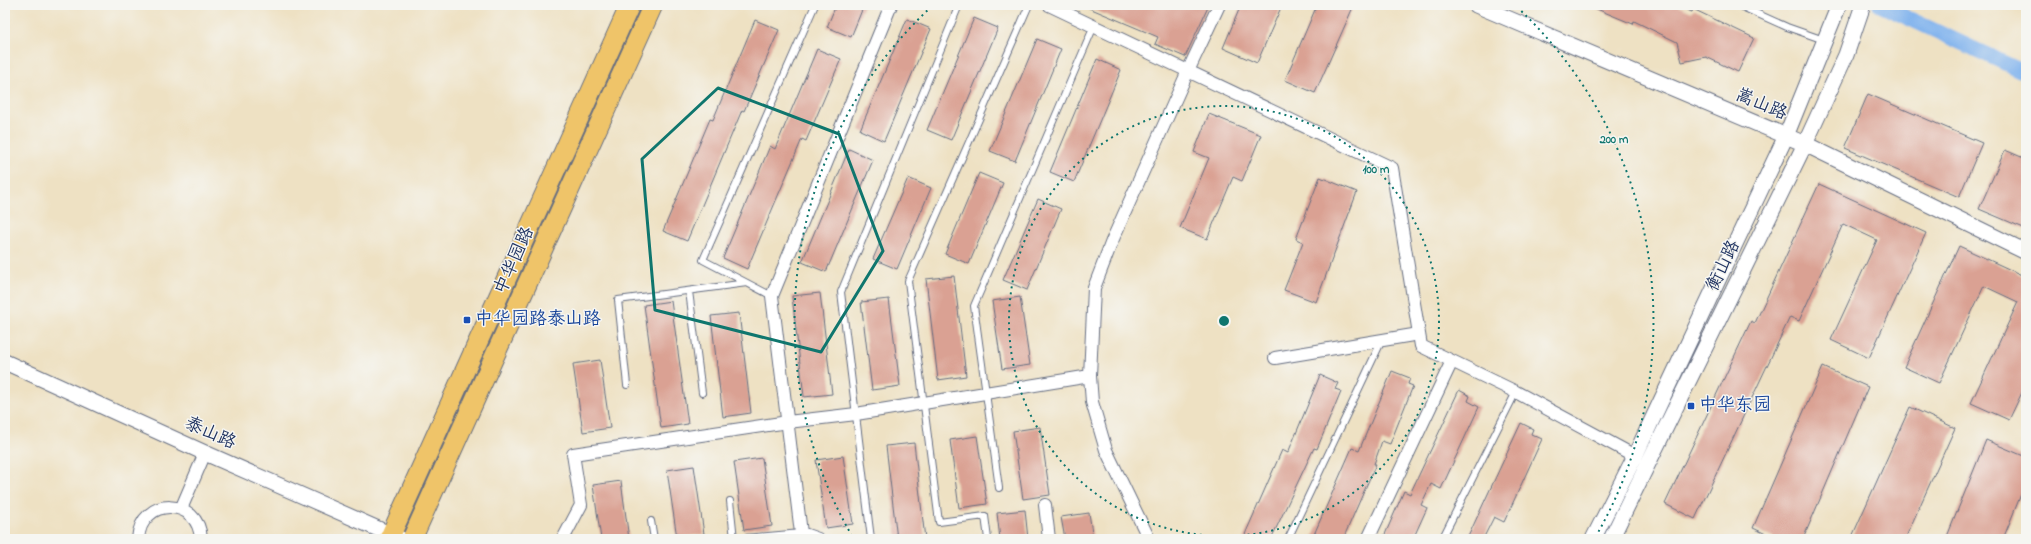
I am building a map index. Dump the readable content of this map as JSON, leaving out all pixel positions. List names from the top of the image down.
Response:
{
  "streets": {
    "main road": ["中华园路"],
    "street": ["嵩山路", "衡山路", "泰山路"]
  },
  "crossings": [
    ["嵩山路", "衡山路"],
    ["中华园路", "泰山路"]
  ],
  "places": {
    "transit": ["中华园路泰山路", "中华东园"]
  },
  "rings": ["200 m", "100 m"]
}
